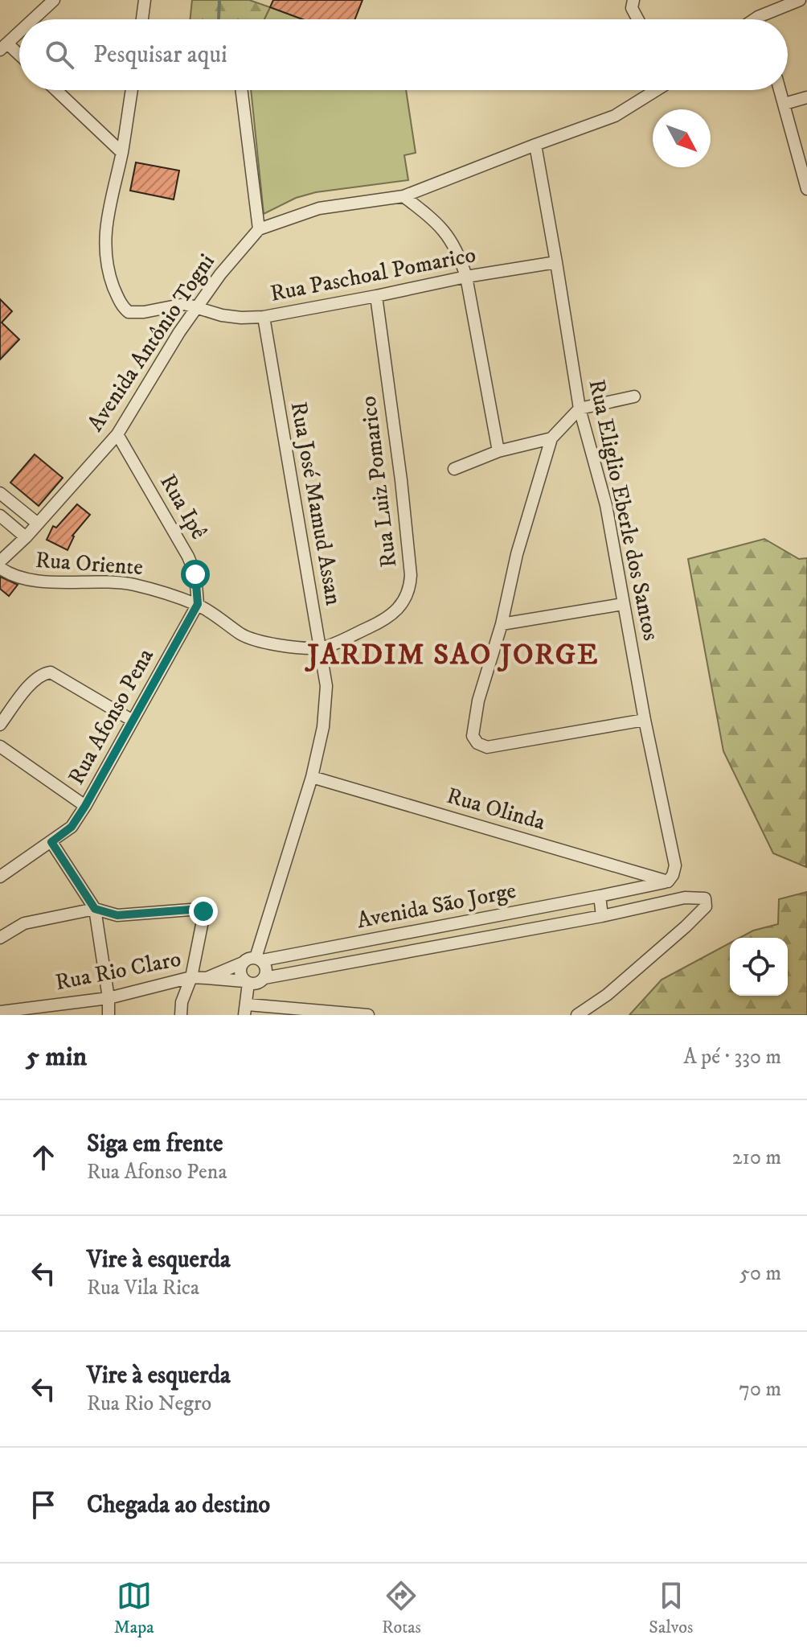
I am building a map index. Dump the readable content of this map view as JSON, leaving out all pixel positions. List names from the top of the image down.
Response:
{
  "streets": {
    "street": [
      "Rua Paschoal Pomarico",
      "Avenida Antônio Togni",
      "Rua Luiz Pomarico",
      "Rua José Mamud Assan",
      "Rua Ipê",
      "Rua Eliglio Eberle dos Santos",
      "Rua Oriente",
      "Rua Afonso Pena",
      "Rua Olinda",
      "Avenida São Jorge",
      "Rua Rio Claro"
    ]
  },
  "crossings": [
    ["Rua Paschoal Pomarico", "Avenida Antônio Togni"],
    ["Rua Paschoal Pomarico", "Rua Luiz Pomarico"],
    ["Rua Paschoal Pomarico", "Rua José Mamud Assan"],
    ["Rua Paschoal Pomarico", "Rua Eliglio Eberle dos Santos"],
    ["Avenida Antônio Togni", "Rua Ipê"],
    ["Rua Luiz Pomarico", "Rua José Mamud Assan"],
    ["Rua Luiz Pomarico", "Rua Oriente"],
    ["Rua José Mamud Assan", "Rua Oriente"],
    ["Rua José Mamud Assan", "Rua Olinda"],
    ["Rua José Mamud Assan", "Avenida São Jorge"],
    ["Rua Ipê", "Rua Oriente"],
    ["Rua Ipê", "Rua Afonso Pena"],
    ["Rua Eliglio Eberle dos Santos", "Rua Olinda"],
    ["Rua Eliglio Eberle dos Santos", "Avenida São Jorge"],
    ["Rua Oriente", "Rua Afonso Pena"],
    ["Rua Olinda", "Avenida São Jorge"],
    ["Avenida São Jorge", "Rua Rio Claro"]
  ],
  "districts": ["JARDIM SAO JORGE"],
  "north": "bottom right",
  "page": {
    "search": "Pesquisar aqui",
    "heading": ["5 min", "A pé · 330 m"],
    "list": [
      ["Siga em frente", "Rua Afonso Pena", "210 m"],
      ["Vire à esquerda", "Rua Vila Rica", "50 m"],
      ["Vire à esquerda", "Rua Rio Negro", "70 m"],
      "Chegada ao destino"
    ],
    "nav": ["Mapa", "Rotas", "Salvos"]
  }
}
